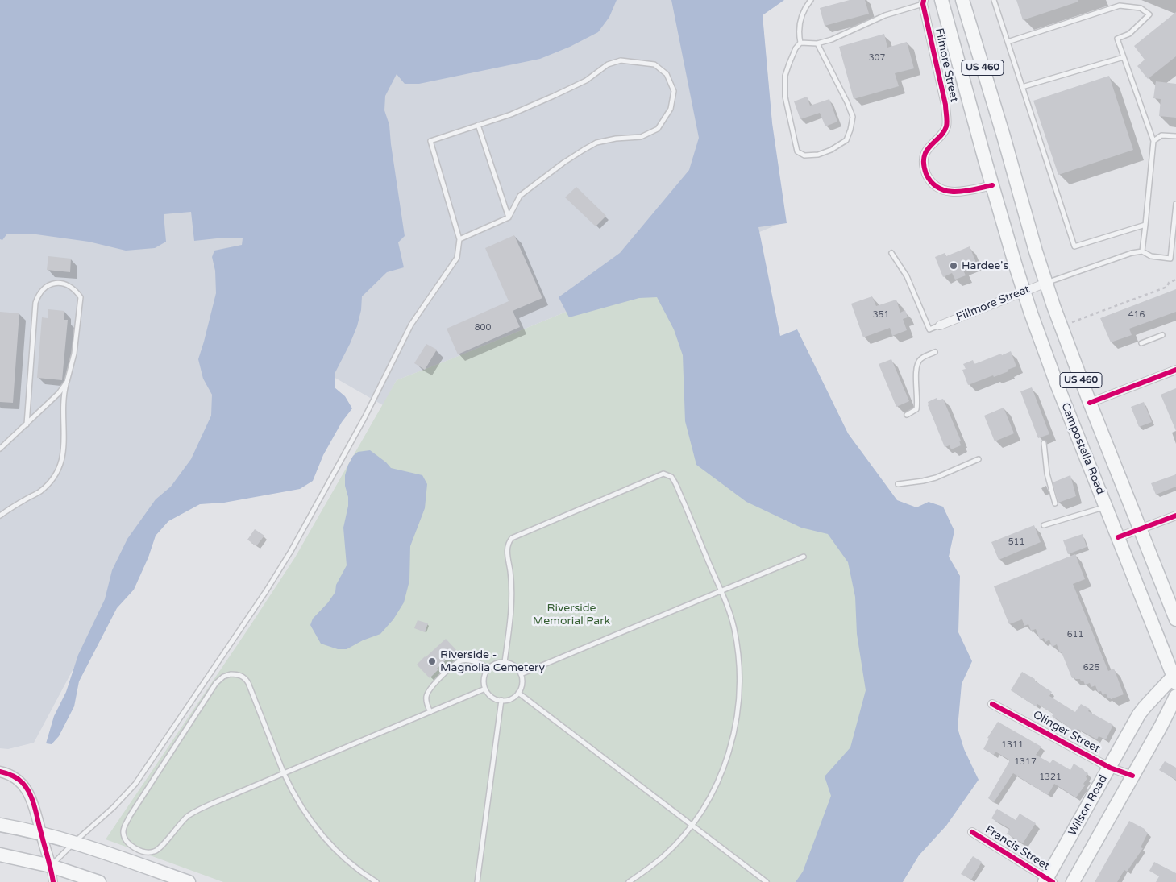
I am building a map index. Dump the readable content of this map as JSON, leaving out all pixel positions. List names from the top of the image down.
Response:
{
  "streets": {
    "main road": ["US 460", "Campostella Road", "Wilson Road"],
    "street": [
      "Filmore Street",
      "Fillmore Street",
      "Olinger Street",
      "Francis Street"
    ]
  },
  "crossings": [
    ["Filmore Street", "Campostella Road"],
    ["US 460", "Fillmore Street"],
    ["Fillmore Street", "Campostella Road"],
    ["Campostella Road", "Wilson Road"],
    ["Olinger Street", "Wilson Road"],
    ["Wilson Road", "Francis Street"]
  ],
  "parks": ["Riverside Memorial Park"],
  "places": ["Hardee's", "Riverside - Magnolia Cemetery"],
  "house_numbers": [
    "307",
    "351",
    "416",
    "800",
    "511",
    "611",
    "625",
    "1311",
    "1317",
    "1321"
  ]
}
